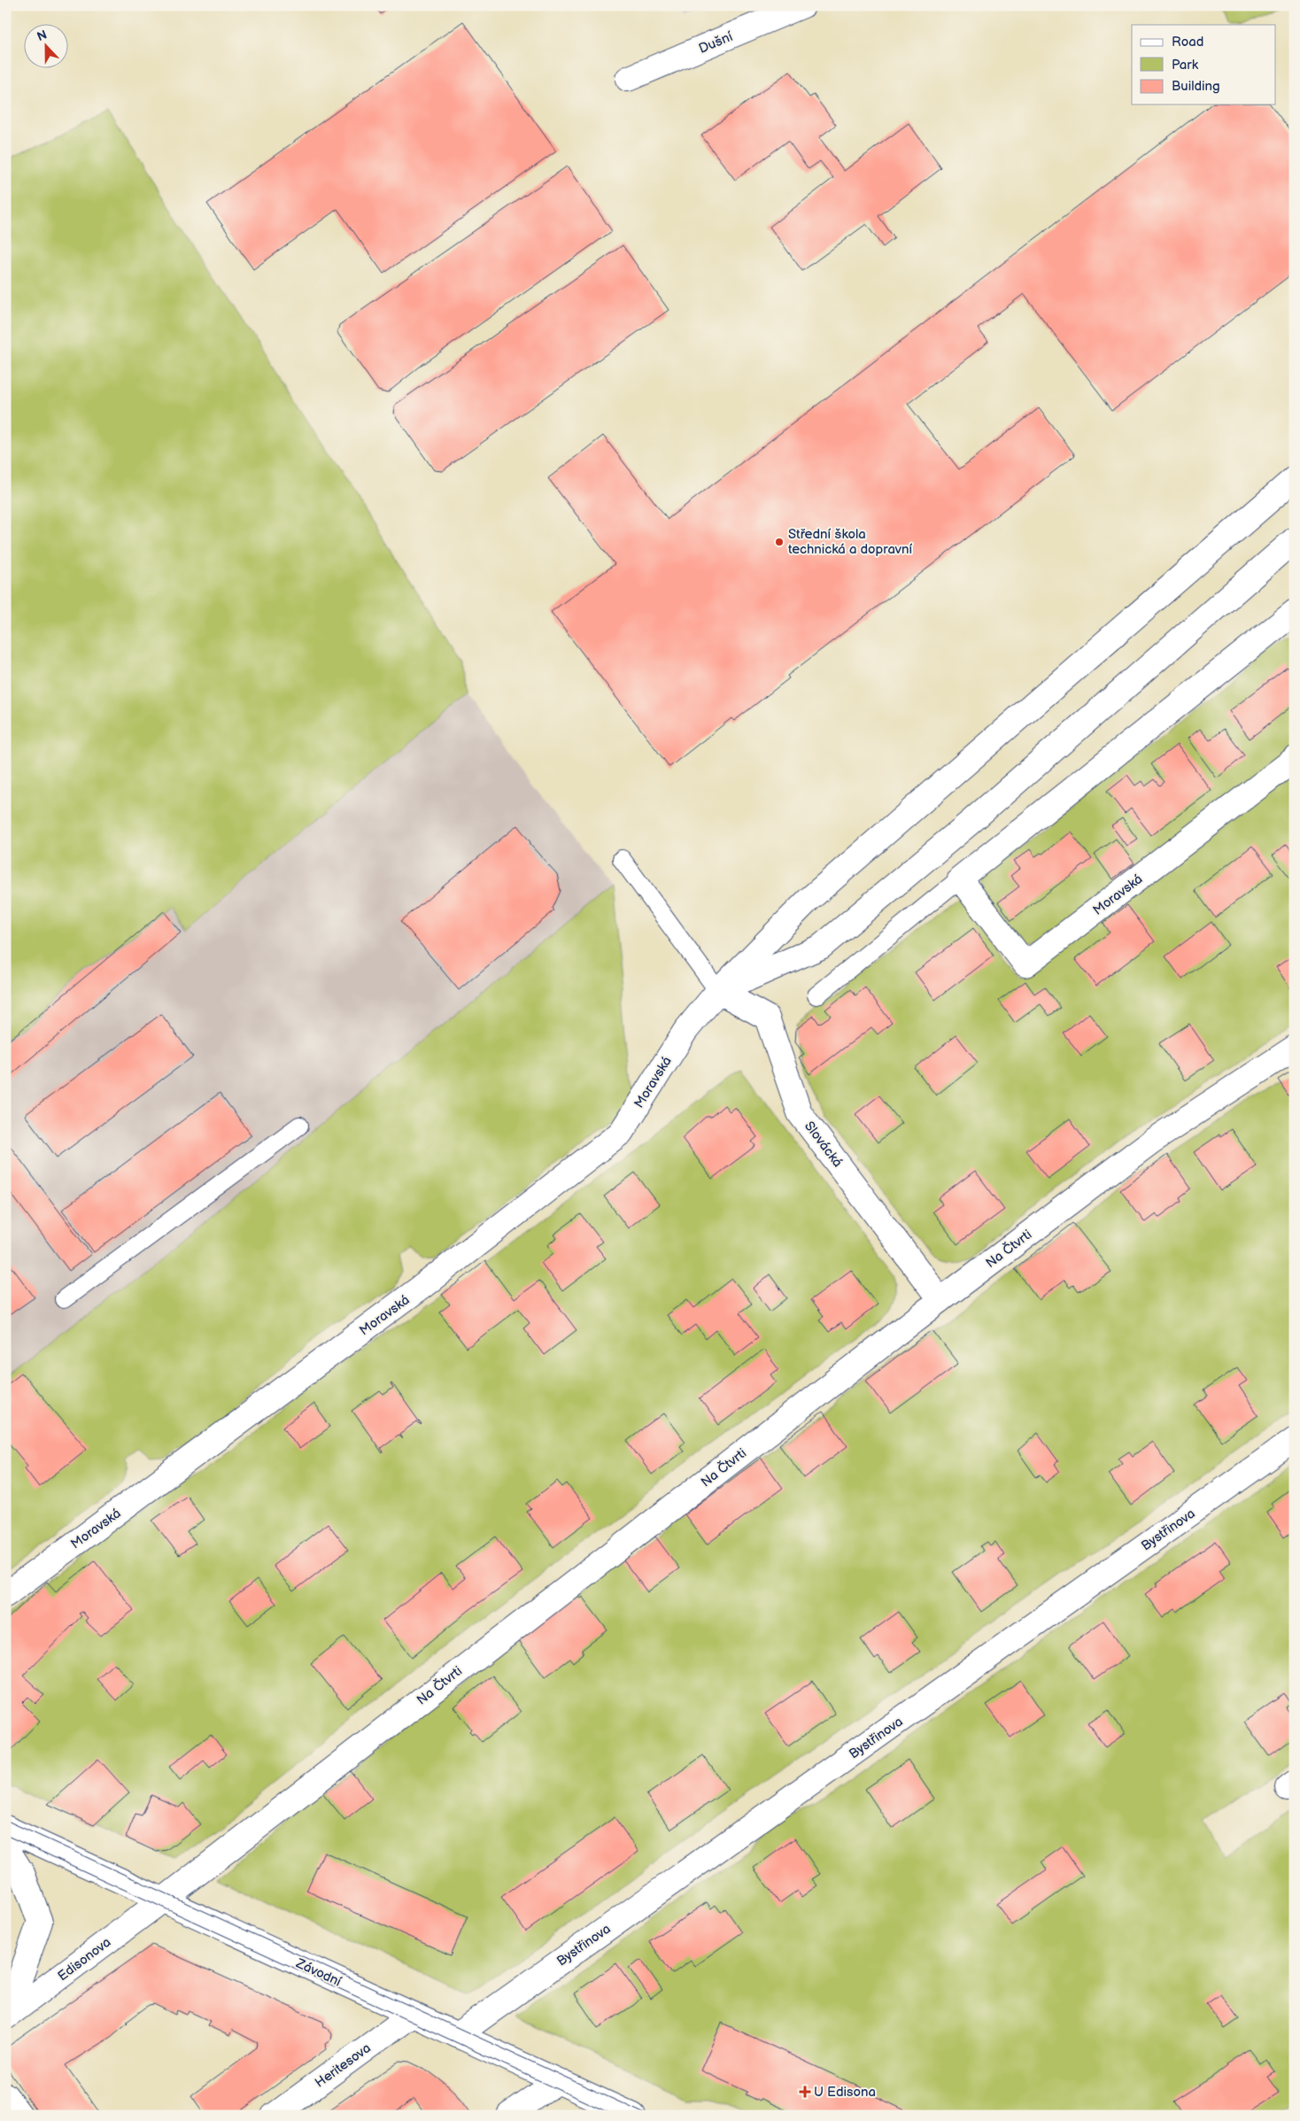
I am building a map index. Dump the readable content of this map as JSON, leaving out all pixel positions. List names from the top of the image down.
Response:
{
  "streets": {
    "street": [
      "Dušní",
      "Moravská",
      "Slovácká",
      "Na Čtvrti",
      "Bystřinova",
      "Edisonova",
      "Závodní",
      "Heritesova"
    ]
  },
  "crossings": [
    ["Moravská", "Slovácká"],
    ["Slovácká", "Na Čtvrti"],
    ["Na Čtvrti", "Edisonova"],
    ["Na Čtvrti", "Závodní"],
    ["Bystřinova", "Závodní"],
    ["Edisonova", "Závodní"],
    ["Závodní", "Heritesova"]
  ],
  "places": {
    "other": ["Střední škola technická a dopravní"],
    "health": ["U Edisona"]
  },
  "legend": ["Road", "Park", "Building"],
  "north": "top"
}
